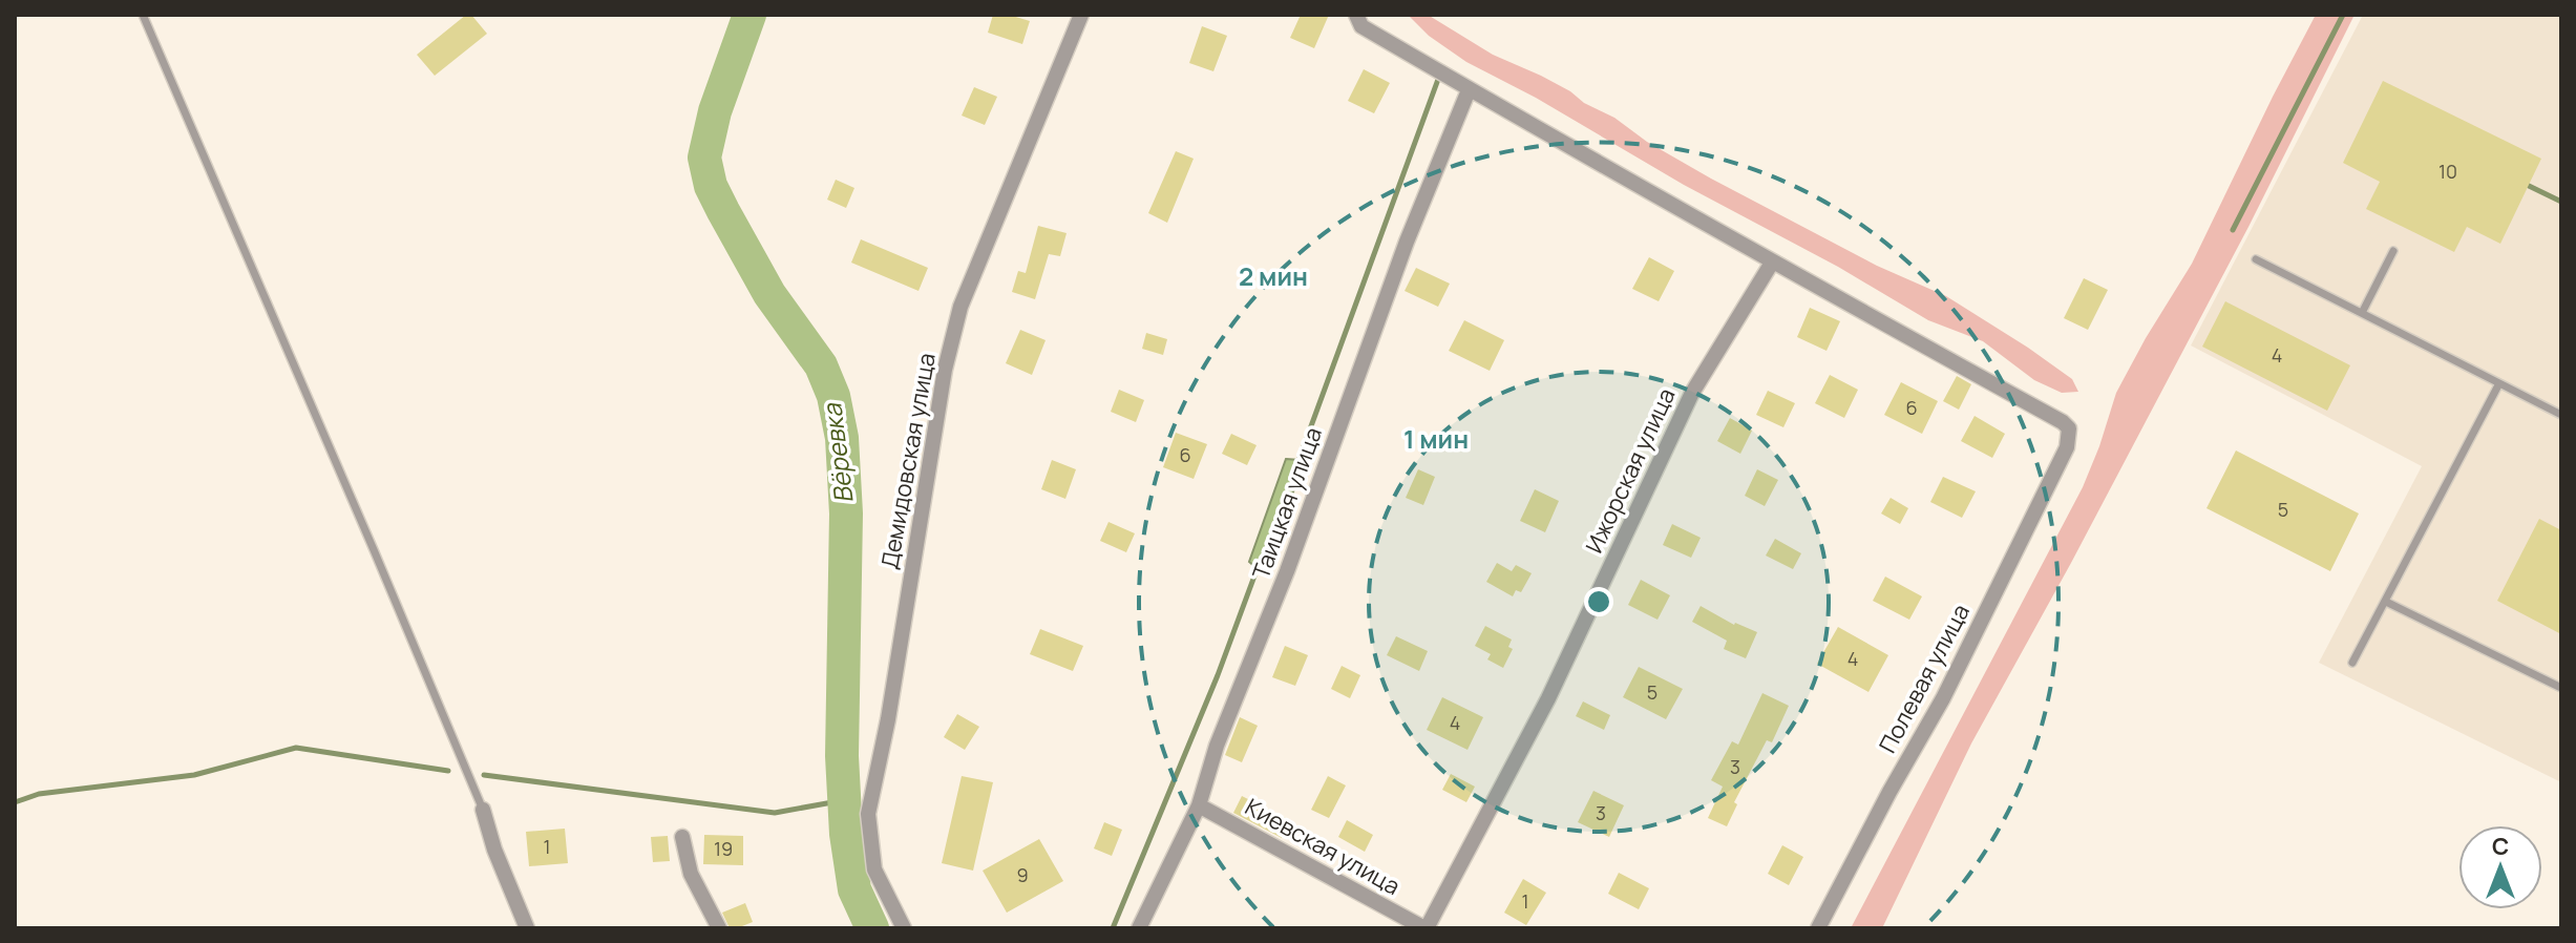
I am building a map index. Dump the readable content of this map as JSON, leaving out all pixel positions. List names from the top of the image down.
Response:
{
  "streets": {
    "street": [
      "Демидовская улица",
      "Ижорская улица",
      "Таицкая улица",
      "Полевая улица",
      "Киевская улица"
    ]
  },
  "crossings": [
    ["Ижорская улица", "Полевая улица"],
    ["Ижорская улица", "Киевская улица"],
    ["Таицкая улица", "Киевская улица"]
  ],
  "water": ["Вёревка"],
  "house_numbers": [
    "10",
    "4",
    "6",
    "6",
    "5",
    "4",
    "5",
    "4",
    "3",
    "3",
    "1",
    "19",
    "9",
    "1"
  ],
  "north": "top",
  "rings": ["2 мин", "1 мин"]
}
